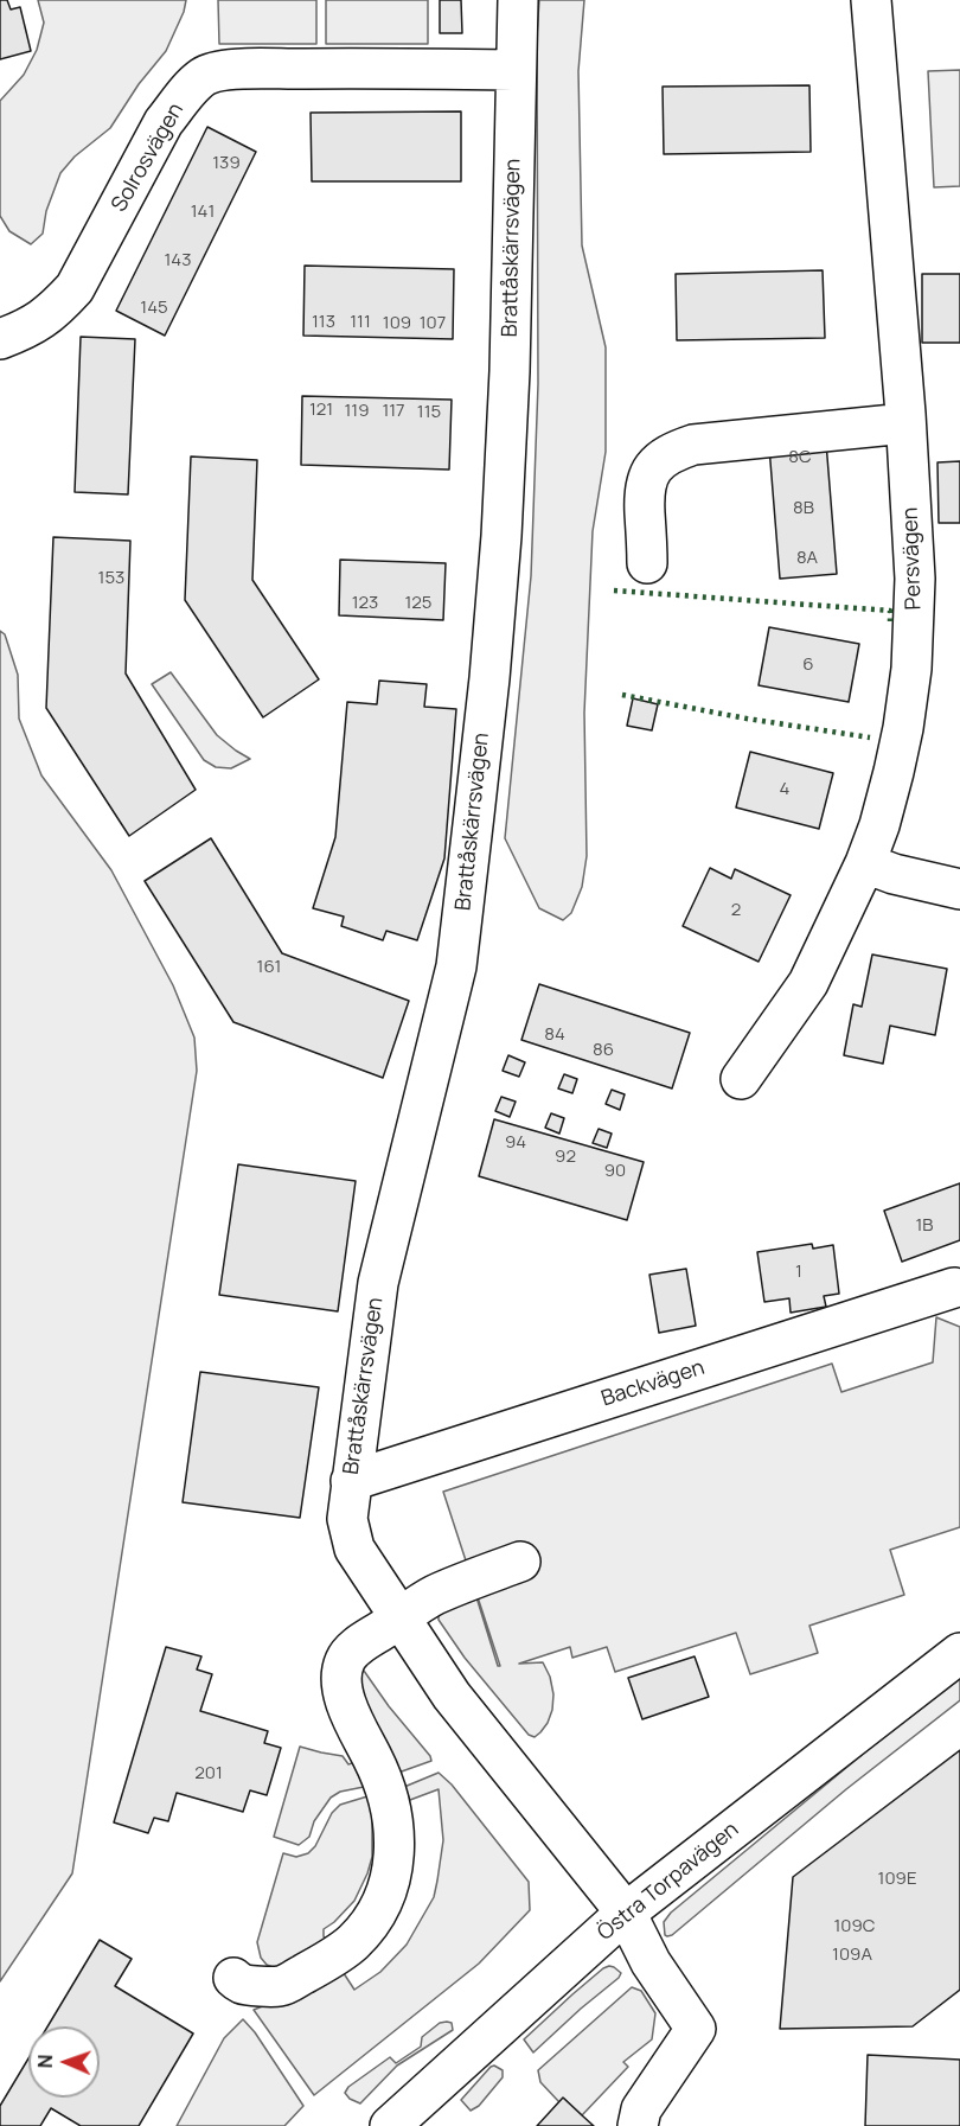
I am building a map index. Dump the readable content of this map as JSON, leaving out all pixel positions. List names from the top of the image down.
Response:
{
  "streets": {
    "street": [
      "Solrosvägen",
      "Brattåskärrsvägen",
      "Persvägen",
      "Backvägen",
      "Östra Torpavägen"
    ]
  },
  "crossings": [
    ["Solrosvägen", "Brattåskärrsvägen"],
    ["Brattåskärrsvägen", "Backvägen"],
    ["Brattåskärrsvägen", "Östra Torpavägen"]
  ],
  "house_numbers": [
    "139",
    "141",
    "143",
    "145",
    "113",
    "111",
    "109",
    "107",
    "121",
    "119",
    "117",
    "115",
    "8C",
    "8B",
    "8A",
    "153",
    "123",
    "125",
    "6",
    "4",
    "2",
    "161",
    "84",
    "86",
    "94",
    "92",
    "90",
    "1B",
    "1",
    "201",
    "109E",
    "109C",
    "109A"
  ],
  "north": "left"
}
